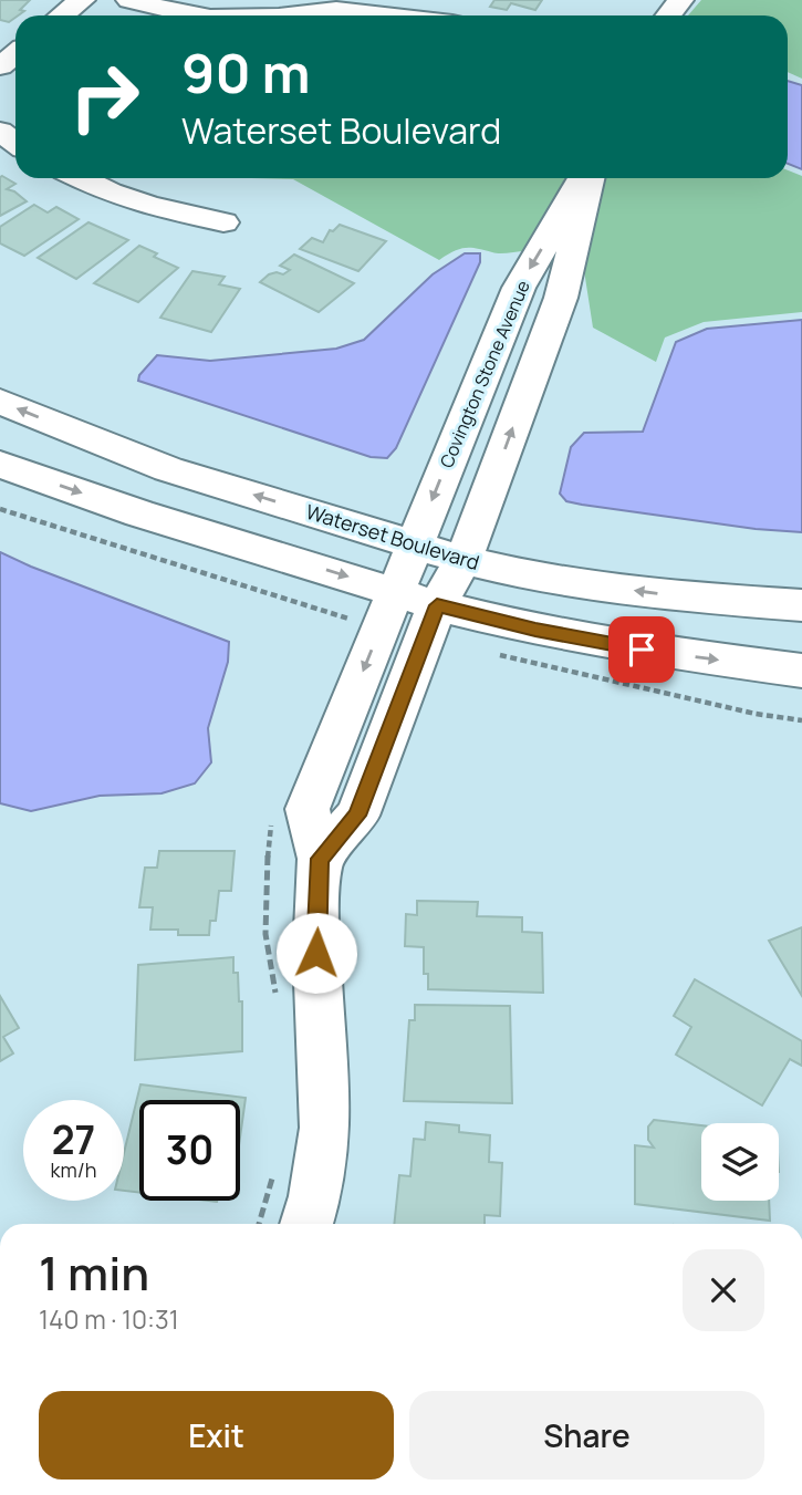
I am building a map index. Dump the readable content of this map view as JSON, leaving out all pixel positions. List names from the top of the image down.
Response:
{
  "streets": {
    "street": ["Covington Stone Avenue", "Waterset Boulevard"]
  },
  "crossings": [
    ["Covington Stone Avenue", "Waterset Boulevard"]
  ],
  "page": {
    "turn": ["90 m", "Waterset Boulevard"],
    "speed": "27 km/h",
    "limit": "30",
    "heading": ["1 min", "140 m · 10:31"],
    "buttons": ["Exit", "Share"]
  }
}
